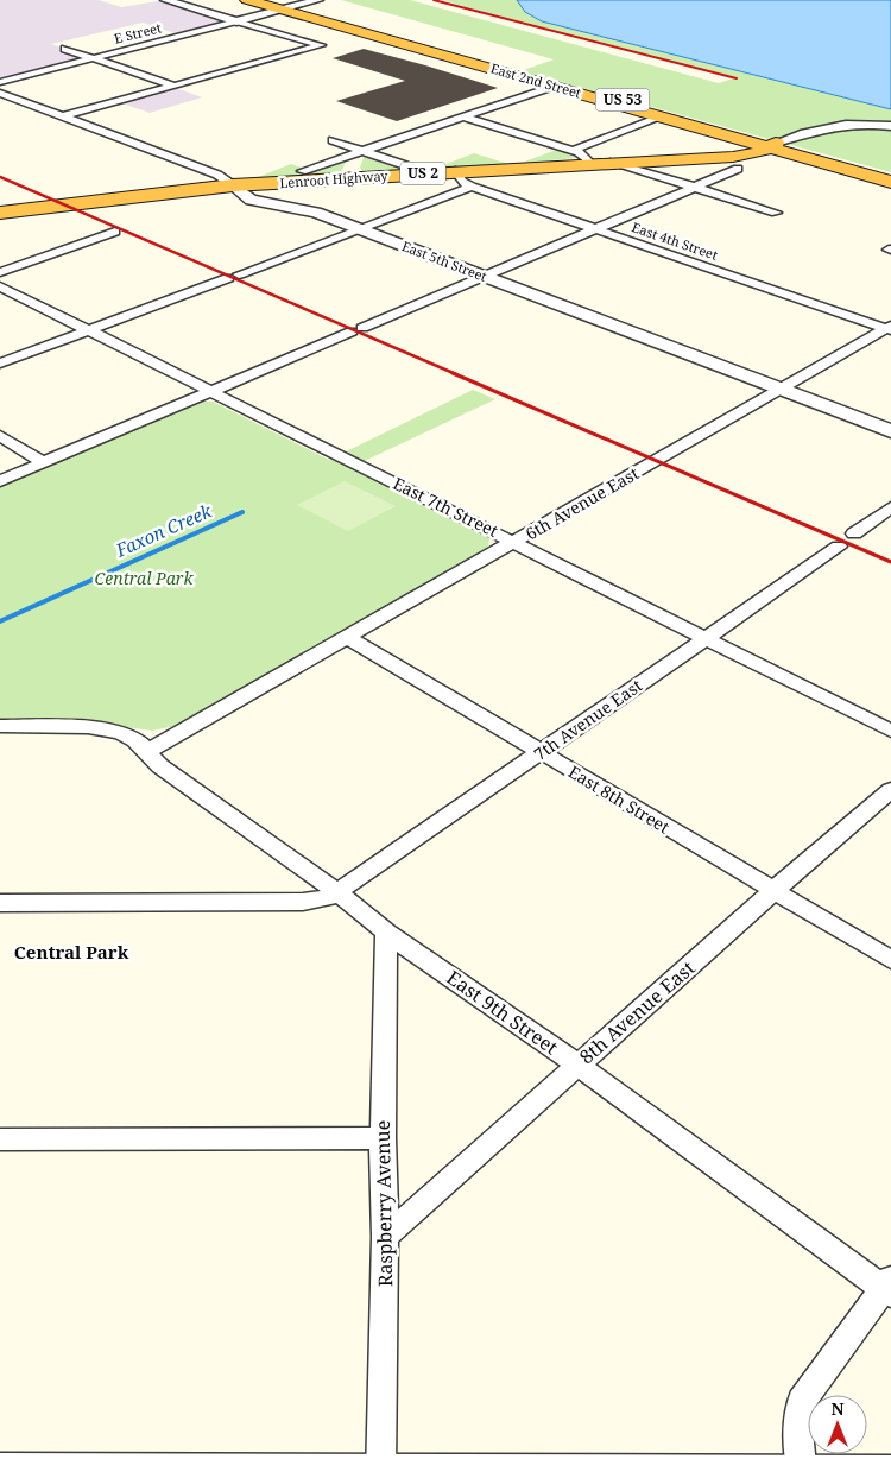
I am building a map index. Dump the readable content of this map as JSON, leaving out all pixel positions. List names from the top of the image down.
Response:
{
  "streets": {
    "highway": [
      "East 2nd Street",
      "US 53",
      "US 2",
      "Lenroot Highway"
    ],
    "street": [
      "E Street",
      "East 4th Street",
      "East 5th Street",
      "6th Avenue East",
      "East 7th Street",
      "7th Avenue East",
      "East 8th Street",
      "East 9th Street",
      "8th Avenue East",
      "Raspberry Avenue"
    ]
  },
  "crossings": [
    ["E Street", "East 2nd Street"],
    ["East 2nd Street", "Lenroot Highway"],
    ["Lenroot Highway", "East 4th Street"],
    ["Lenroot Highway", "East 5th Street"],
    ["East 4th Street", "6th Avenue East"],
    ["East 5th Street", "6th Avenue East"],
    ["6th Avenue East", "East 7th Street"],
    ["6th Avenue East", "East 8th Street"],
    ["6th Avenue East", "East 9th Street"],
    ["East 7th Street", "7th Avenue East"],
    ["7th Avenue East", "East 8th Street"],
    ["7th Avenue East", "East 9th Street"],
    ["East 8th Street", "8th Avenue East"],
    ["East 9th Street", "8th Avenue East"],
    ["East 9th Street", "Raspberry Avenue"],
    ["8th Avenue East", "Raspberry Avenue"]
  ],
  "districts": ["Central Park"],
  "water": ["Faxon Creek"],
  "parks": ["Central Park"],
  "north": "top"
}
